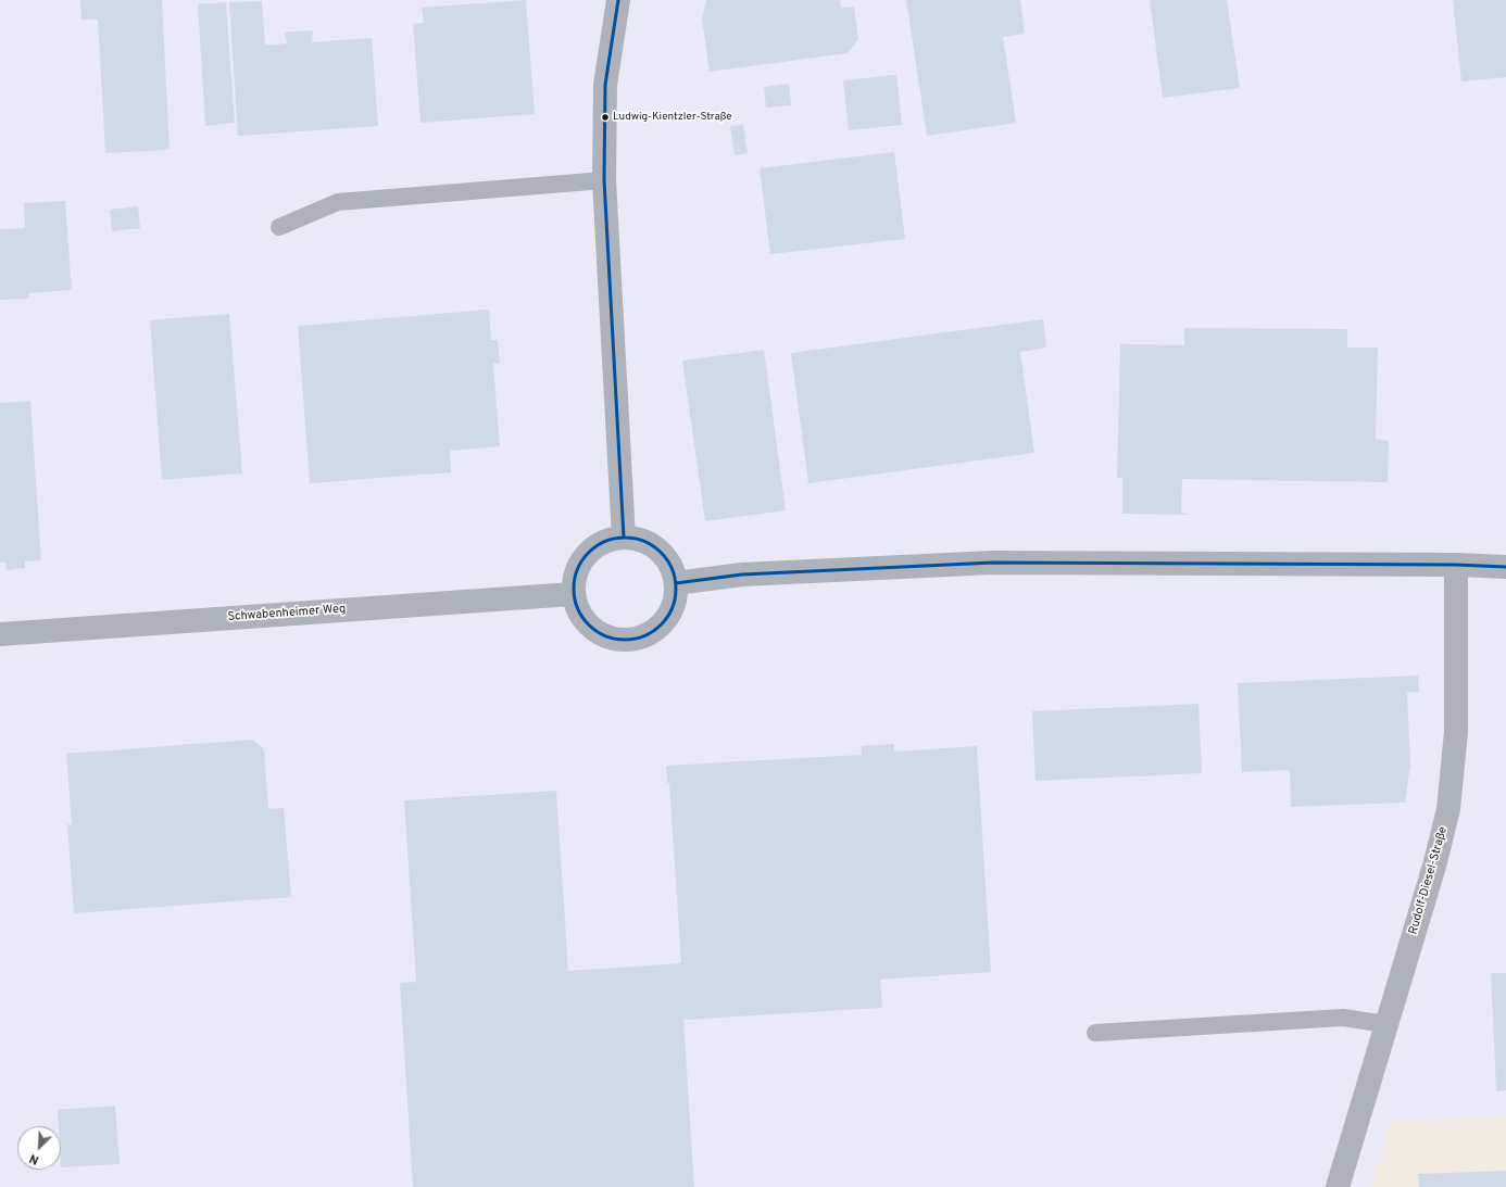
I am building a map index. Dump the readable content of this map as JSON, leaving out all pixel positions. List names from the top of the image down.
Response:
{
  "streets": {
    "street": ["Schwabenheimer Weg", "Rudolf-Diesel-Straße"]
  },
  "places": ["Ludwig-Kientzler-Straße"],
  "north": "bottom left"
}
